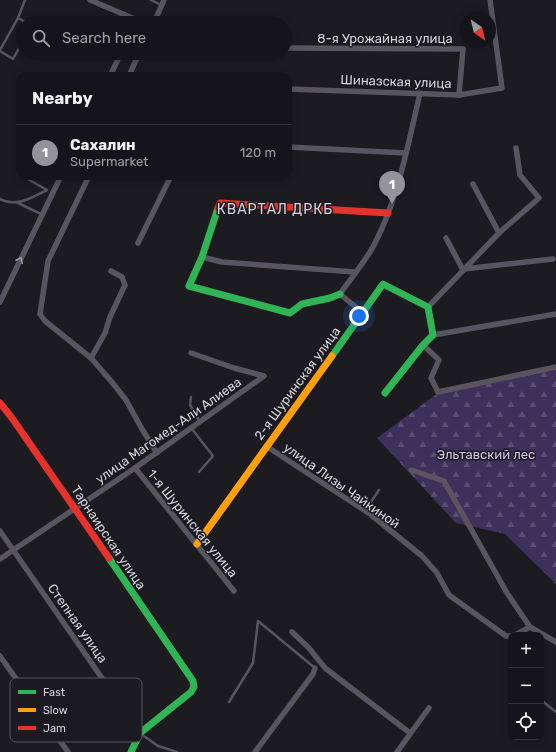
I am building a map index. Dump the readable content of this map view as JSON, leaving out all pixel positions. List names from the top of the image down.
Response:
{
  "streets": {
    "street": [
      "8-я Урожайная улица",
      "Шиназская улица",
      "2-я Шуринская улица",
      "улица Магомед-Али Алиева",
      "улица Лизы Чайкиной",
      "1-я Шуринская улица",
      "Тарнаирская улица",
      "Степная улица"
    ]
  },
  "crossings": [
    ["8-я Урожайная улица", "Шиназская улица"],
    ["2-я Шуринская улица", "улица Лизы Чайкиной"],
    ["2-я Шуринская улица", "1-я Шуринская улица"],
    ["улица Магомед-Али Алиева", "1-я Шуринская улица"],
    ["улица Магомед-Али Алиева", "Тарнаирская улица"],
    ["улица Магомед-Али Алиева", "Степная улица"]
  ],
  "districts": ["КВАРТАЛ ДРКБ"],
  "parks": ["Эльтавский лес"],
  "legend": ["Fast", "Slow", "Jam"],
  "north": "bottom right",
  "page": {
    "search": "Search here",
    "heading": "Nearby",
    "list": [
      {
        "mark": "1",
        "name": "Сахалин",
        "note": "Supermarket",
        "value": "120 m"
      }
    ],
    "pins": "1",
    "map_buttons": ["+", "−"]
  }
}
